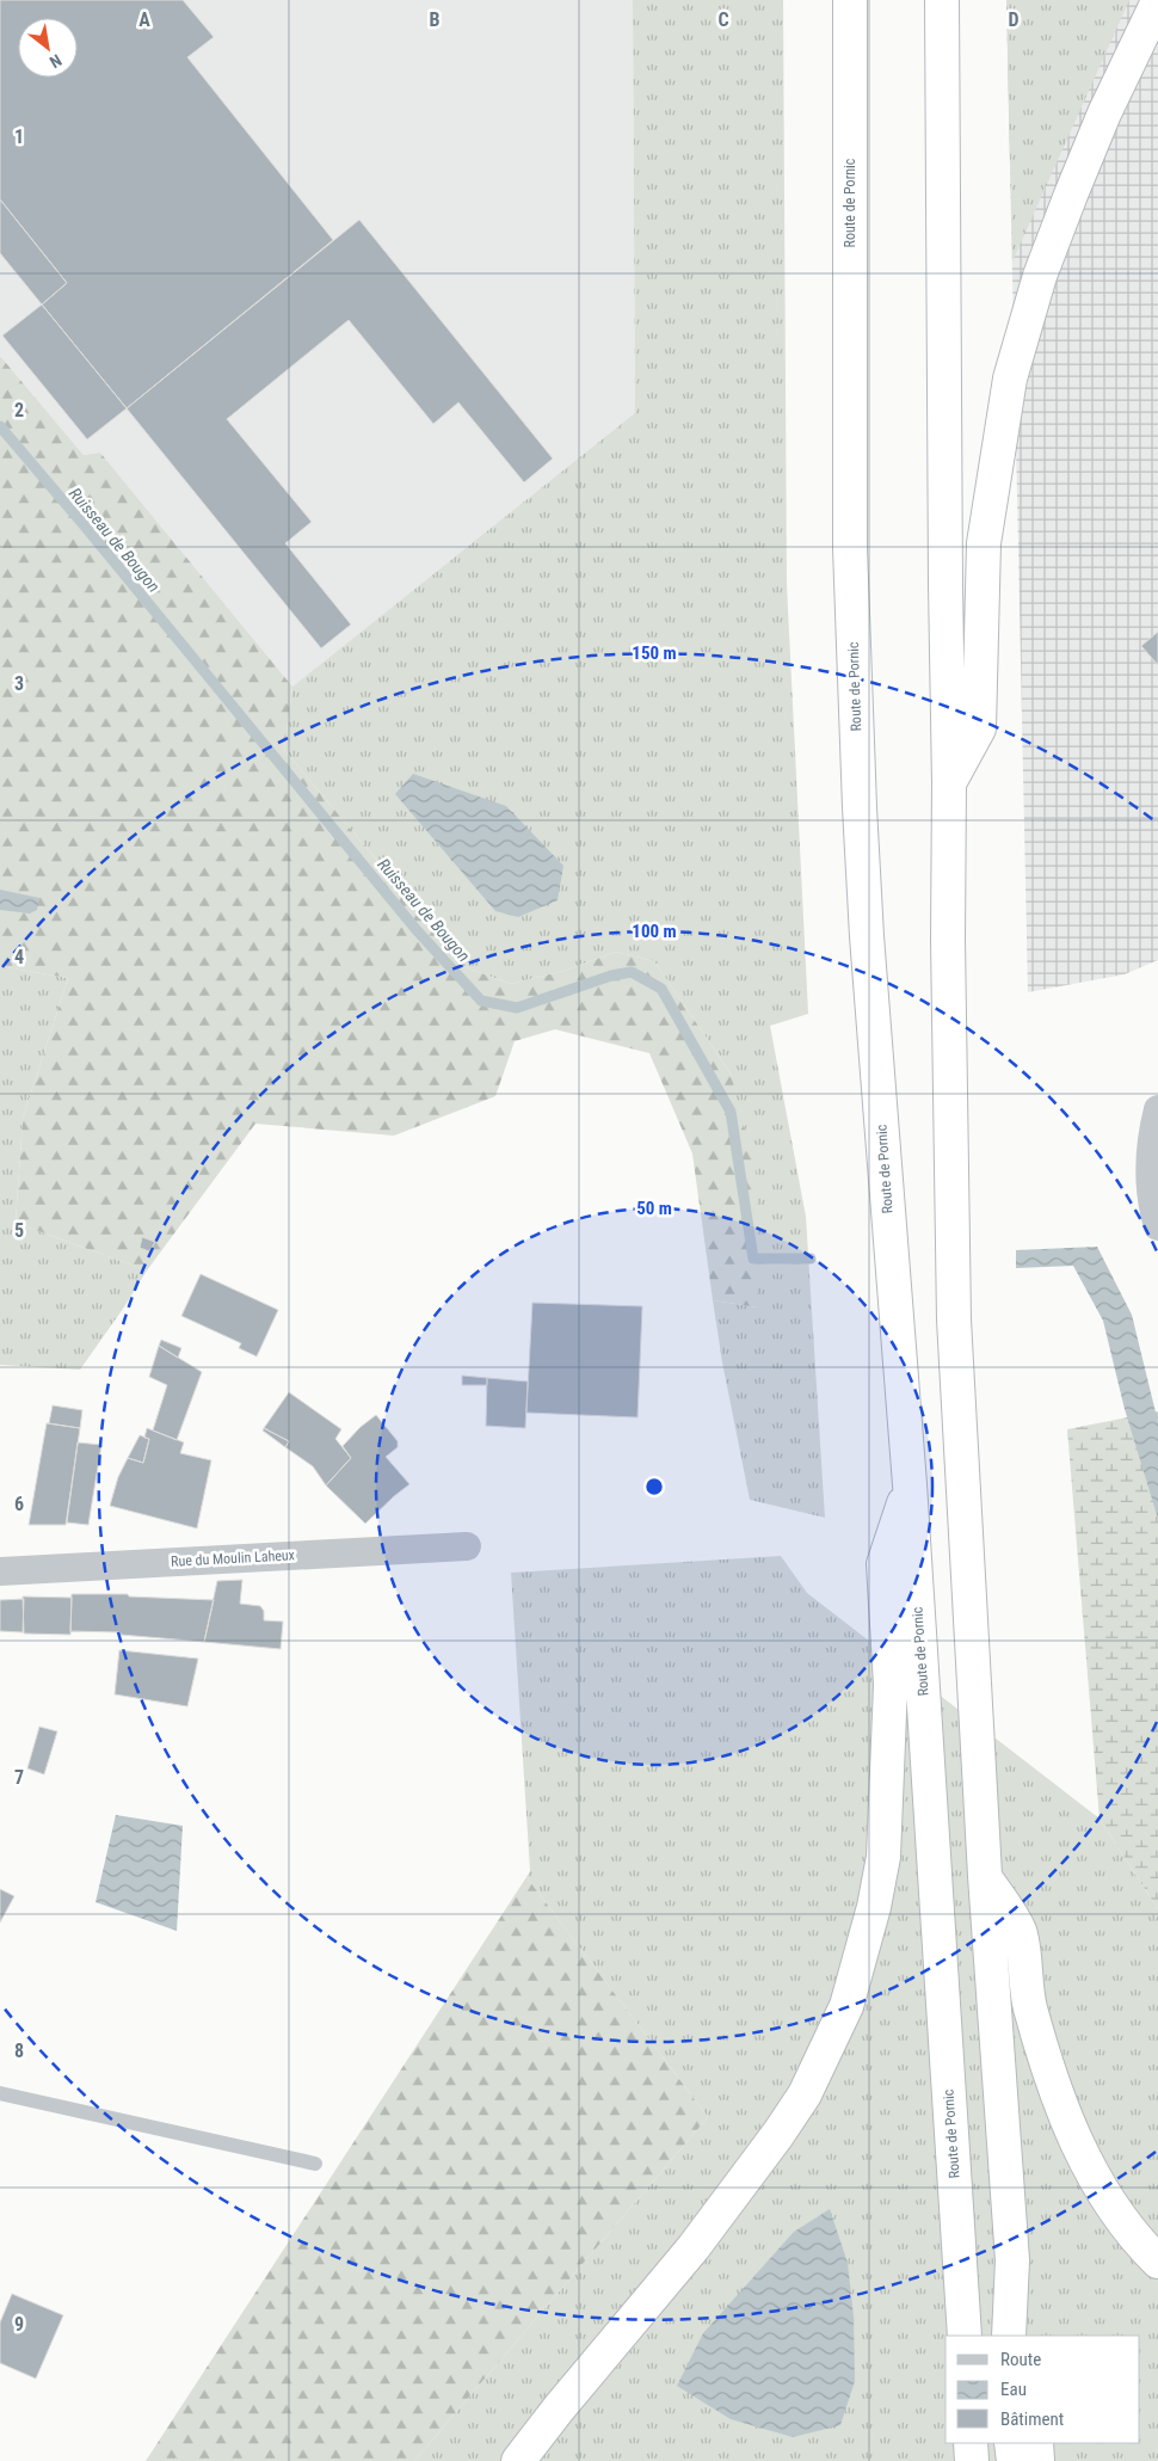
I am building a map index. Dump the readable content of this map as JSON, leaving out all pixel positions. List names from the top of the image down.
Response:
{
  "streets": {
    "highway": ["Route de Pornic"],
    "street": ["Rue du Moulin Laheux"]
  },
  "water": ["Ruisseau de Bougon"],
  "legend": ["Route", "Eau", "Bâtiment"],
  "north": "bottom right",
  "grid": {
    "columns": [
      "A",
      "B",
      "C",
      "D"
    ],
    "rows": [
      "1",
      "2",
      "3",
      "4",
      "5",
      "6",
      "7",
      "8",
      "9"
    ]
  },
  "rings": ["150 m", "100 m", "50 m"]
}
